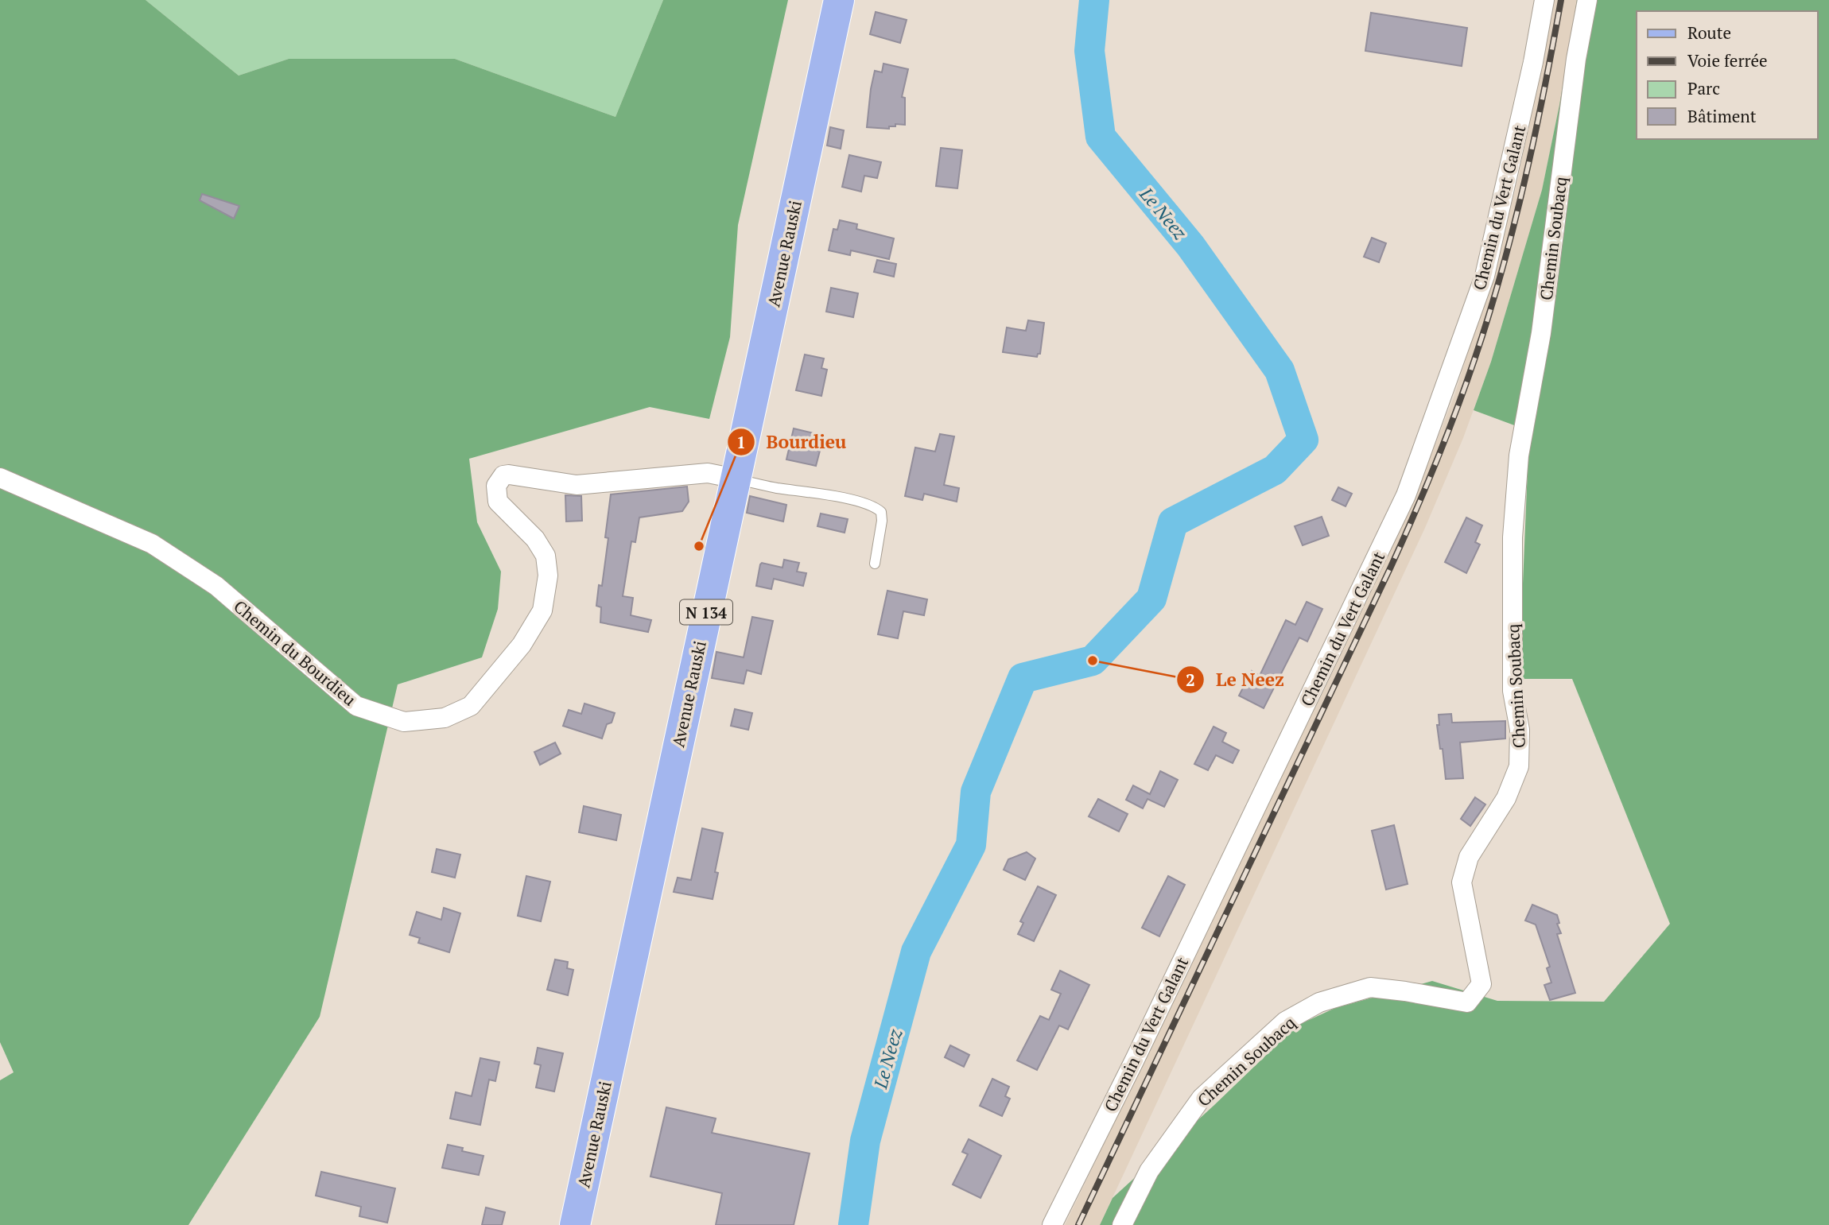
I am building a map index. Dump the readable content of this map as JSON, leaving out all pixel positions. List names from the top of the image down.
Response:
{
  "streets": {
    "main road": ["Avenue Rauski", "N 134"],
    "street": ["Chemin du Vert Galant", "Chemin Soubacq", "Chemin du Bourdieu"]
  },
  "crossings": [
    ["Avenue Rauski", "Chemin du Bourdieu"]
  ],
  "water": ["Le Neez"],
  "places": ["Bourdieu", "Le Neez"],
  "legend": [
    "Route",
    "Voie ferrée",
    "Parc",
    "Bâtiment"
  ]
}
